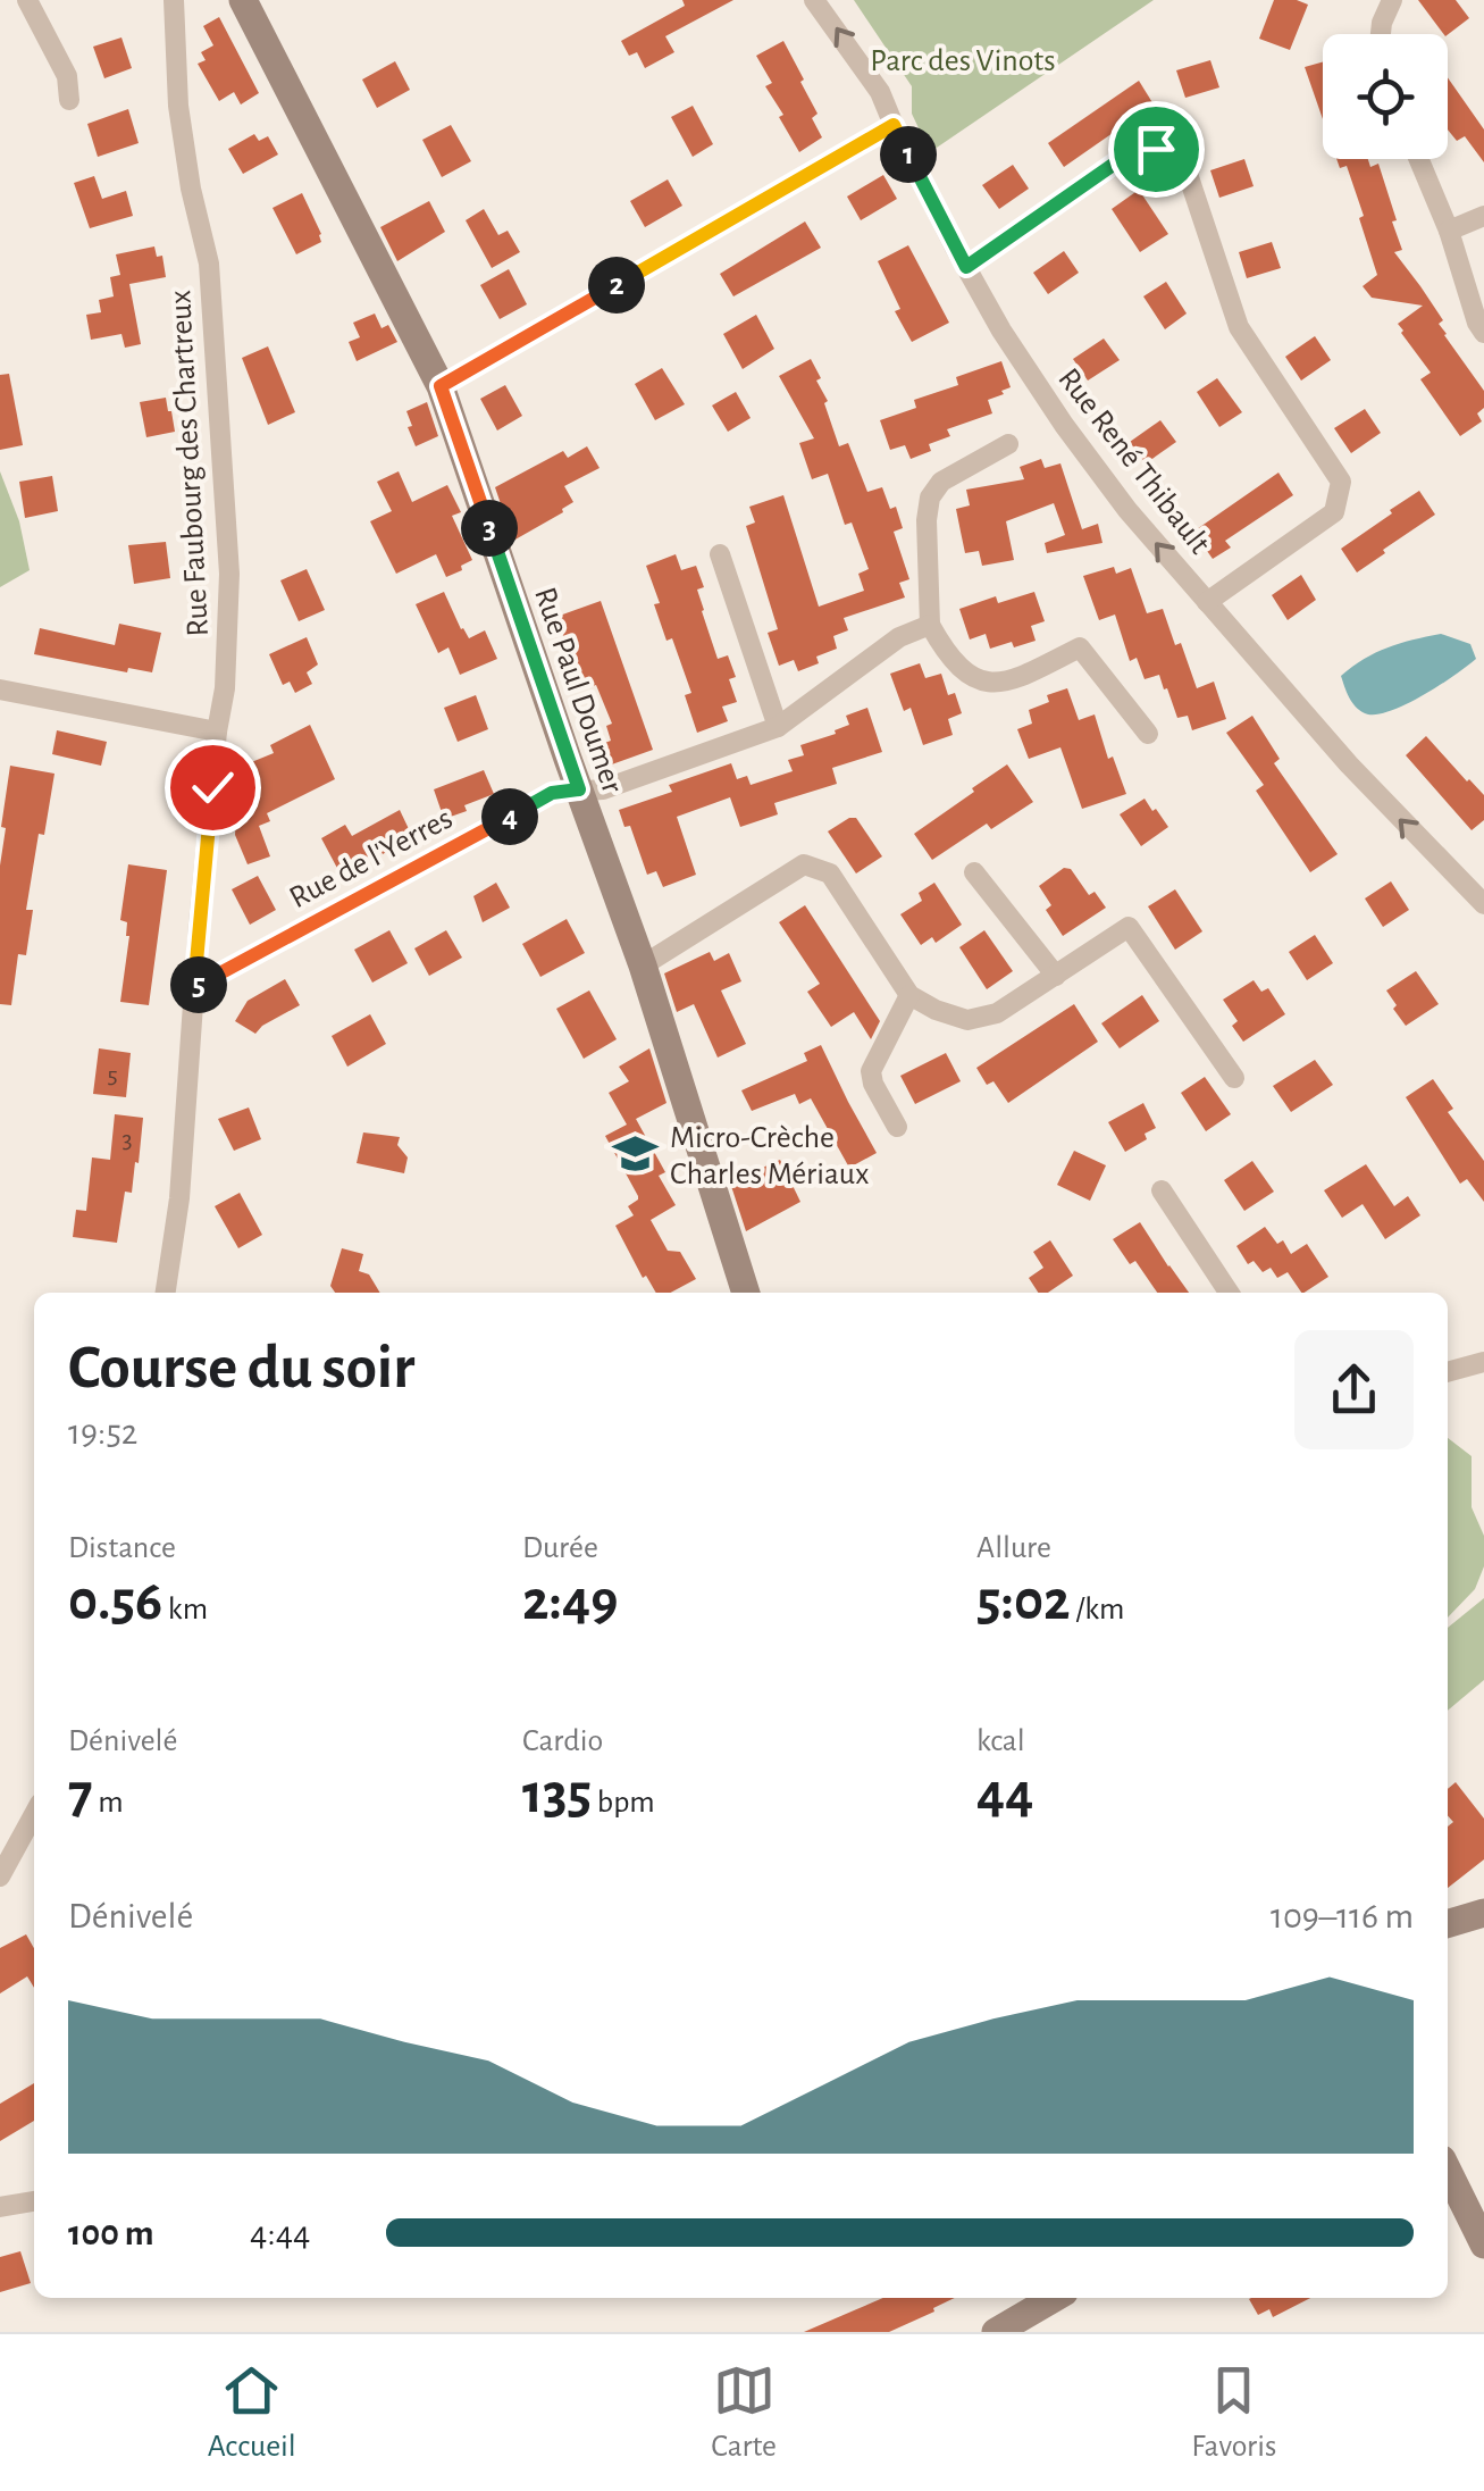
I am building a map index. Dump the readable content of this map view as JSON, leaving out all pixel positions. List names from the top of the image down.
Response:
{
  "streets": {
    "street": [
      "Rue René Thibault",
      "Rue Faubourg des Chartreux",
      "Rue Paul Doumer",
      "Rue de l'Yerres"
    ]
  },
  "crossings": [
    ["Rue Faubourg des Chartreux", "Rue de l'Yerres"],
    ["Rue Paul Doumer", "Rue de l'Yerres"]
  ],
  "one_way": ["Rue René Thibault"],
  "parks": ["Parc des Vinots"],
  "places": {
    "school or university": ["Micro-Crèche Charles Mériaux"]
  },
  "house_numbers": ["5", "3"],
  "page": {
    "pins": [
      "1",
      "2",
      "3",
      "4",
      "5"
    ],
    "heading": ["Course du soir", "19:52"],
    "stats": [
      ["Distance", "0.56 km"],
      ["Durée", "2:49"],
      ["Allure", "5:02 /km"],
      ["Dénivelé", "7 m"],
      ["Cardio", "135 bpm"],
      ["kcal", "44"]
    ],
    "chart": ["Dénivelé", "109–116 m"],
    "list": [
      {
        "name": "100 m",
        "note": "4:44"
      }
    ],
    "tabs": ["Accueil", "Carte", "Favoris"]
  }
}
